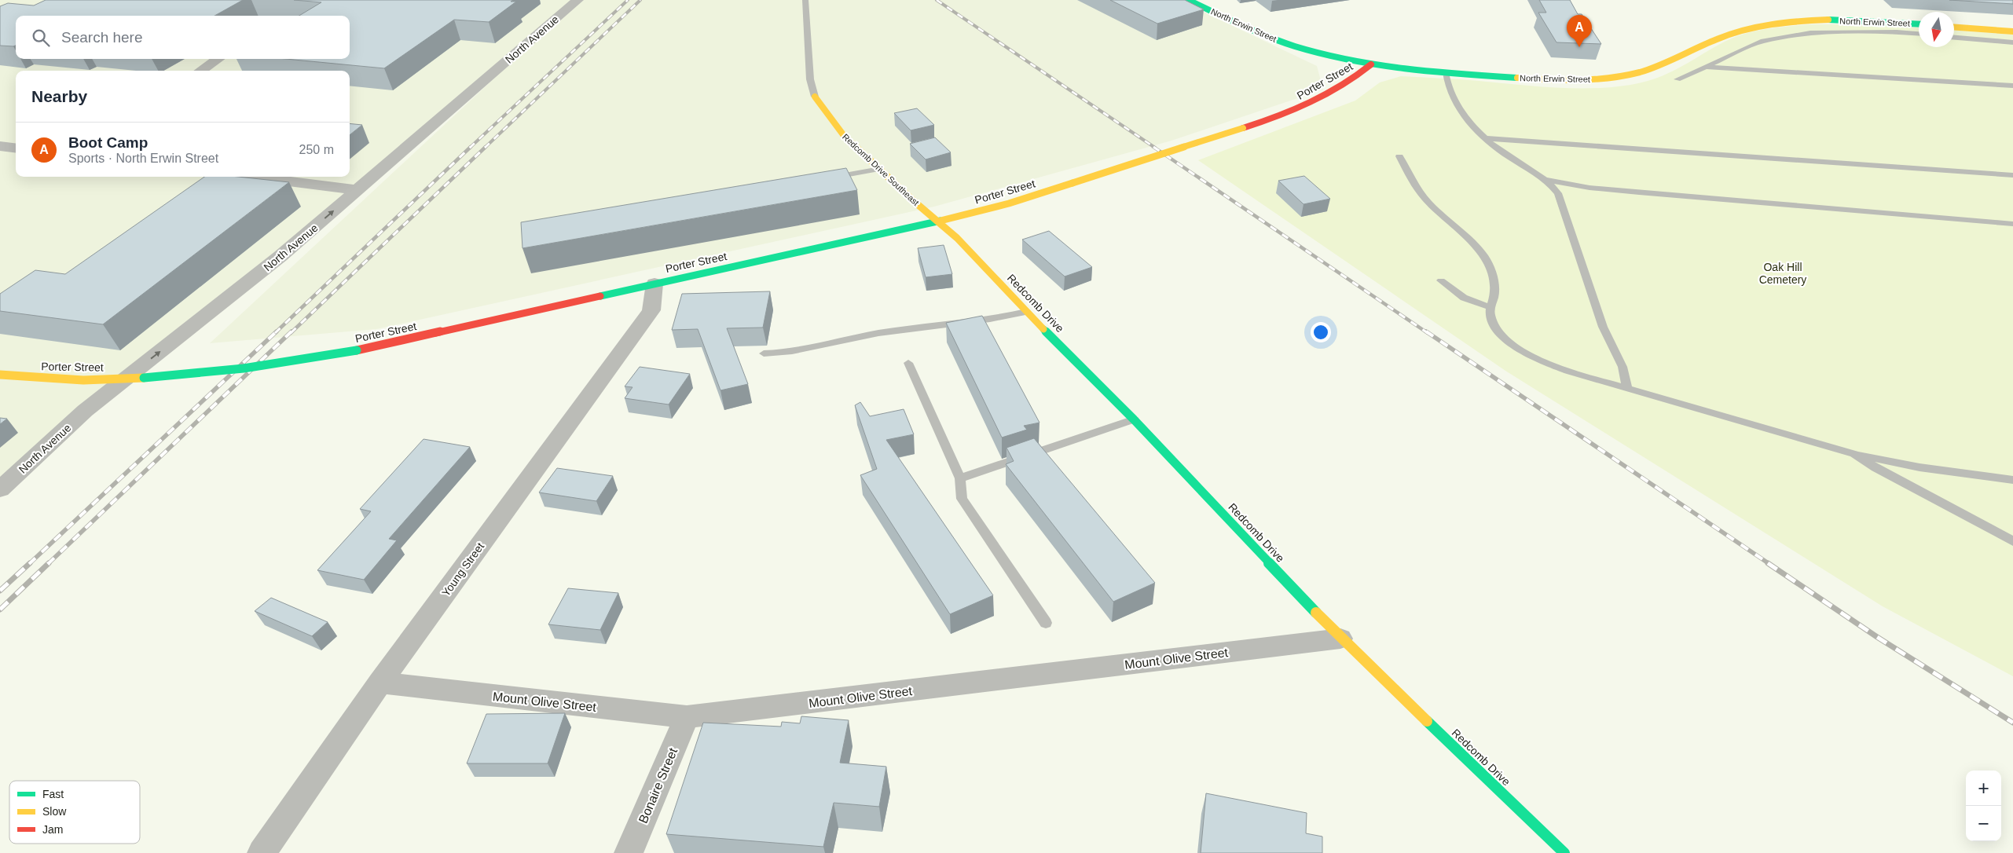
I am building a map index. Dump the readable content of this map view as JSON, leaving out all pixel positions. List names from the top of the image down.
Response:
{
  "streets": {
    "street": [
      "North Erwin Street",
      "North Avenue",
      "Porter Street",
      "Redcomb Drive Southeast",
      "Redcomb Drive",
      "Young Street",
      "Mount Olive Street",
      "Bonaire Street"
    ]
  },
  "crossings": [
    ["North Erwin Street", "Porter Street"],
    ["North Avenue", "Porter Street"],
    ["Porter Street", "Redcomb Drive Southeast"],
    ["Porter Street", "Redcomb Drive"],
    ["Porter Street", "Young Street"],
    ["Redcomb Drive Southeast", "Redcomb Drive"],
    ["Redcomb Drive", "Mount Olive Street"],
    ["Young Street", "Mount Olive Street"],
    ["Mount Olive Street", "Bonaire Street"]
  ],
  "one_way": ["North Avenue"],
  "parks": ["Oak Hill Cemetery"],
  "legend": ["Fast", "Slow", "Jam"],
  "north": "bottom",
  "page": {
    "pins": "A",
    "search": "Search here",
    "heading": "Nearby",
    "list": [
      {
        "mark": "A",
        "name": "Boot Camp",
        "note": "Sports · North Erwin Street",
        "value": "250 m"
      }
    ],
    "map_buttons": ["+", "−"]
  }
}
